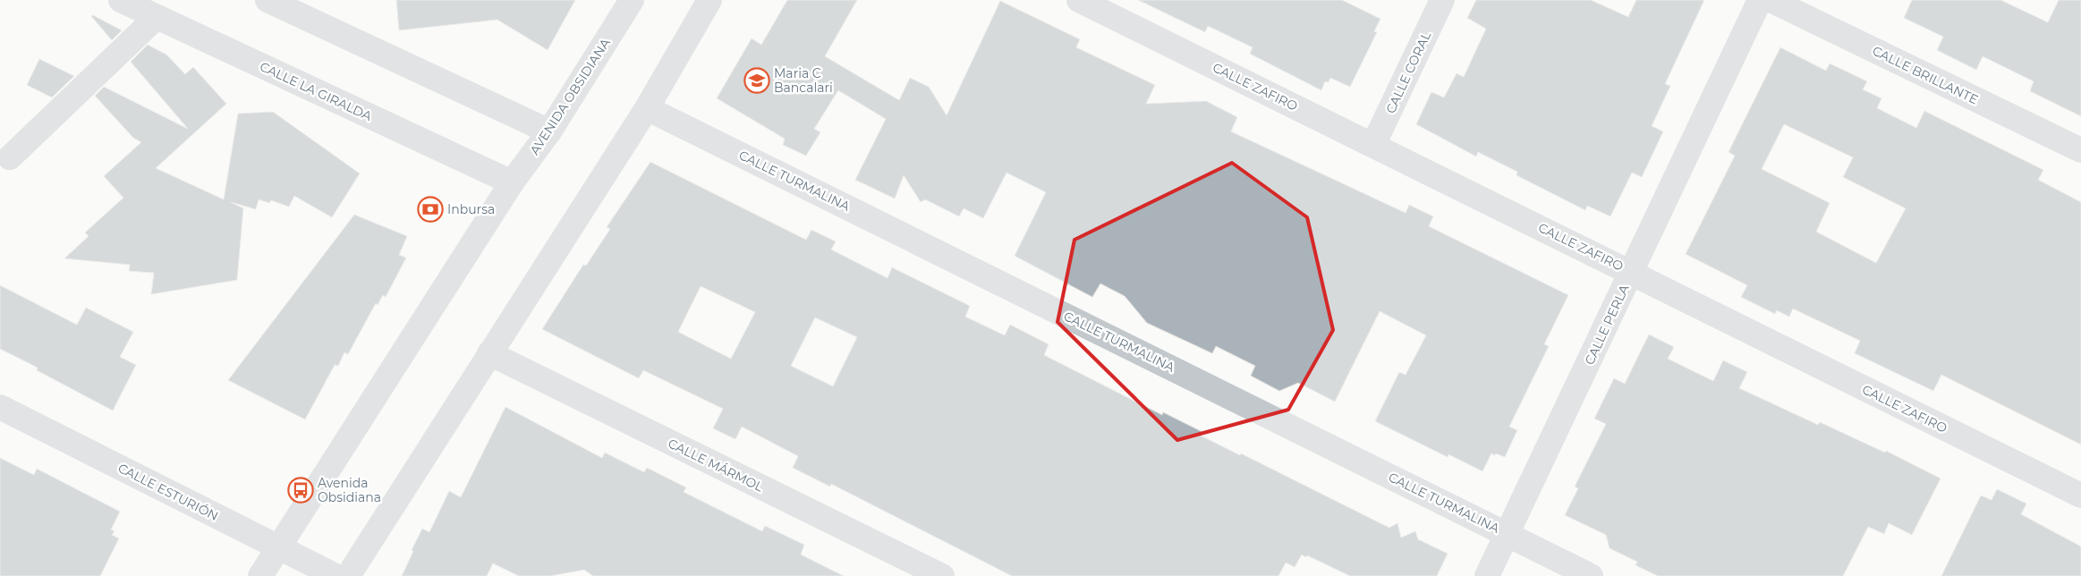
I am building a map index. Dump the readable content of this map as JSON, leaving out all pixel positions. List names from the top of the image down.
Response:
{
  "streets": {
    "street": [
      "CALLE CORAL",
      "CALLE BRILLANTE",
      "CALLE ZAFIRO",
      "CALLE LA GIRALDA",
      "AVENIDA OBSIDIANA",
      "CALLE TURMALINA",
      "CALLE PERLA",
      "CALLE MÁRMOL",
      "CALLE ESTURIÓN"
    ]
  },
  "crossings": [
    ["CALLE CORAL", "CALLE ZAFIRO"],
    ["CALLE ZAFIRO", "CALLE PERLA"],
    ["CALLE LA GIRALDA", "AVENIDA OBSIDIANA"],
    ["AVENIDA OBSIDIANA", "CALLE ESTURIÓN"],
    ["CALLE TURMALINA", "CALLE PERLA"]
  ],
  "places": {
    "school or university": ["Maria C Bancalari"],
    "bank": ["Inbursa"],
    "bus stop": ["Avenida Obsidiana"]
  }
}
